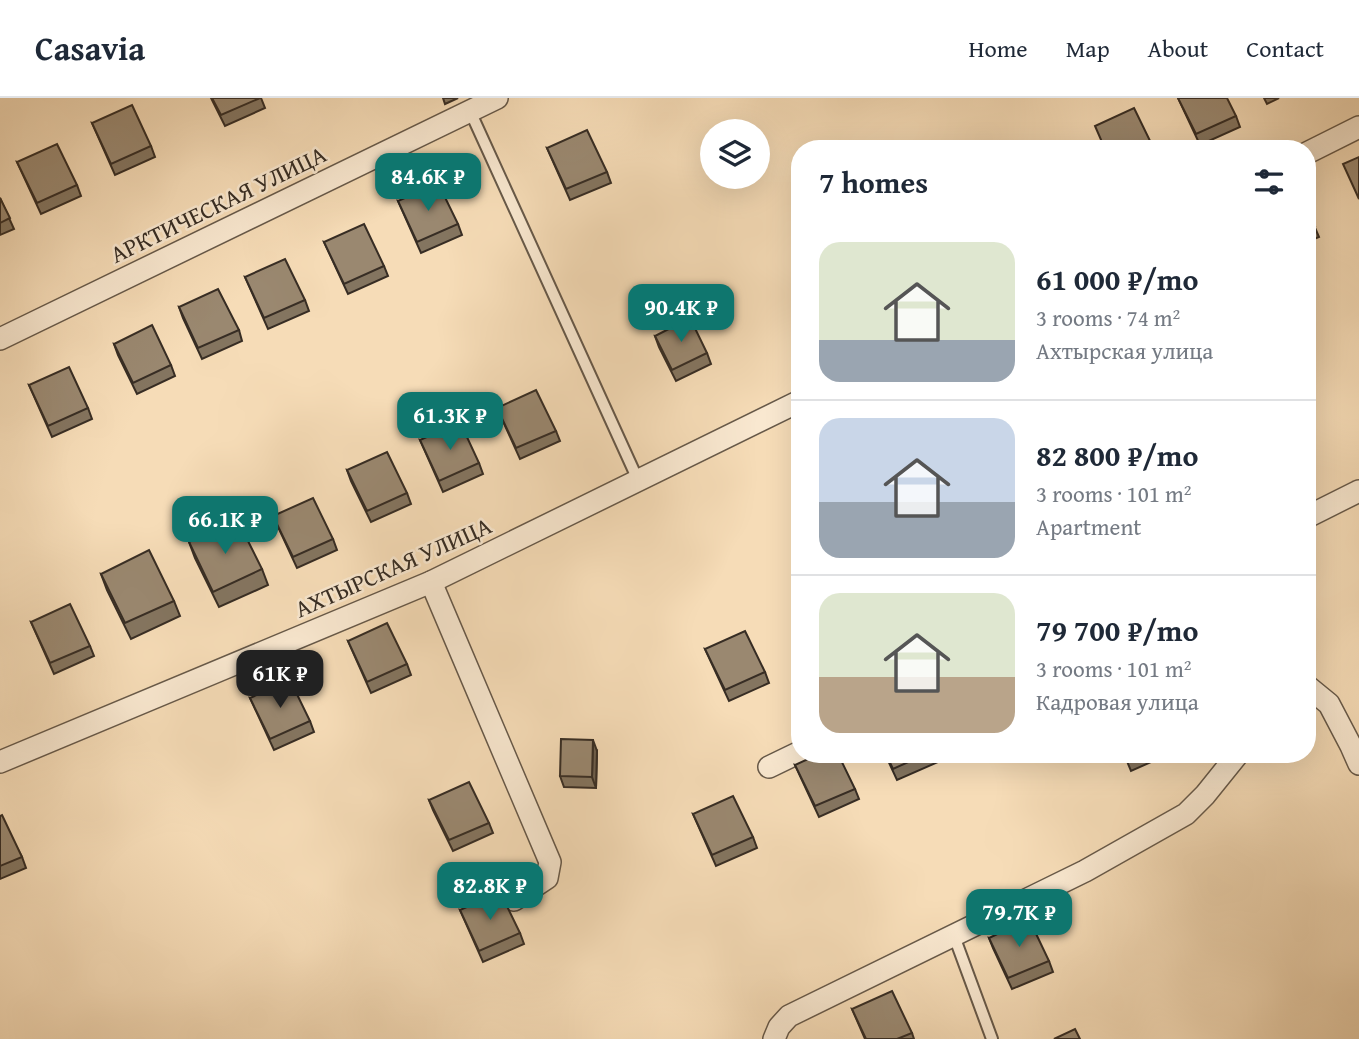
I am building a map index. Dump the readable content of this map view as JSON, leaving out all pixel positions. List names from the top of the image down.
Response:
{
  "streets": {
    "street": ["АРКТИЧЕСКАЯ УЛИЦА", "АХТЫРСКАЯ УЛИЦА"]
  },
  "page": {
    "header": "Casavia",
    "nav": [
      "Home",
      "Map",
      "About",
      "Contact"
    ],
    "heading": "7 homes",
    "price": [
      "84.6K ₽",
      "90.4K ₽",
      "61.3K ₽",
      "66.1K ₽",
      "61K ₽",
      "82.8K ₽",
      "79.7K ₽"
    ],
    "list": [
      {
        "name": "61 000 ₽/mo",
        "note": "3 rooms · 74 m² · Ахтырская улица"
      },
      {
        "name": "82 800 ₽/mo",
        "note": "3 rooms · 101 m² · Apartment"
      },
      {
        "name": "79 700 ₽/mo",
        "note": "3 rooms · 101 m² · Кадровая улица"
      }
    ]
  }
}
